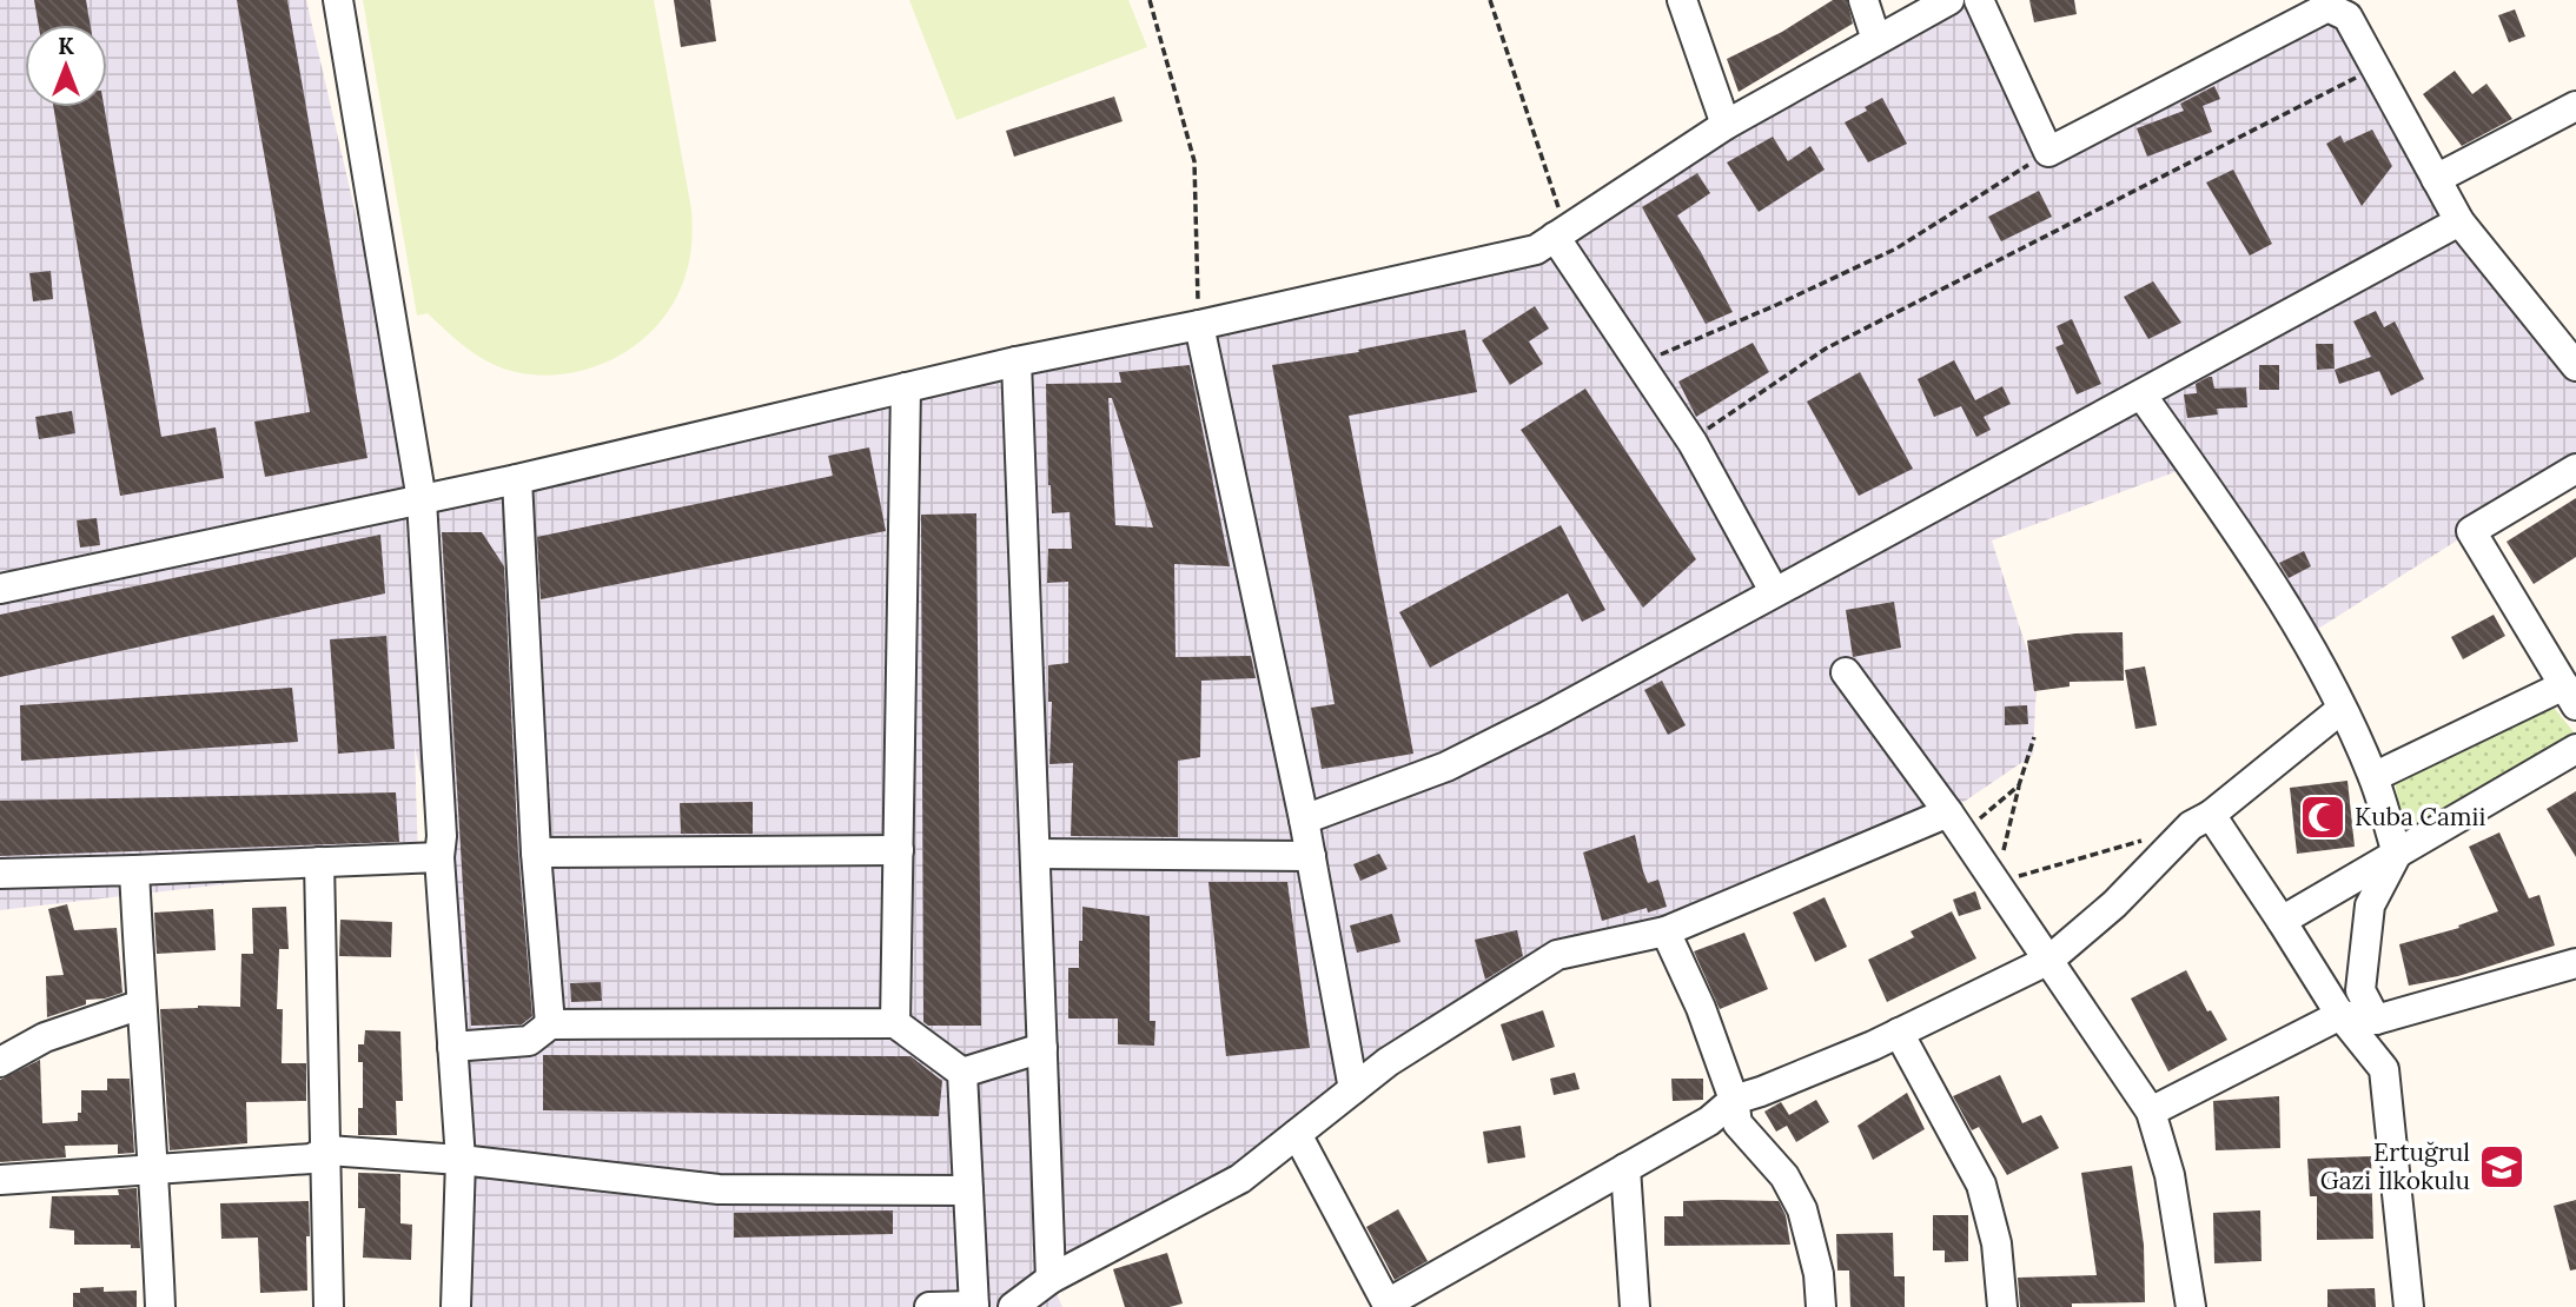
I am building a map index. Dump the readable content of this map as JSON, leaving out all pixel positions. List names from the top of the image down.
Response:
{
  "places": {
    "mosque": ["Kuba Camii"],
    "school or university": ["Ertuğrul Gazi İlkokulu"]
  },
  "north": "top"
}
